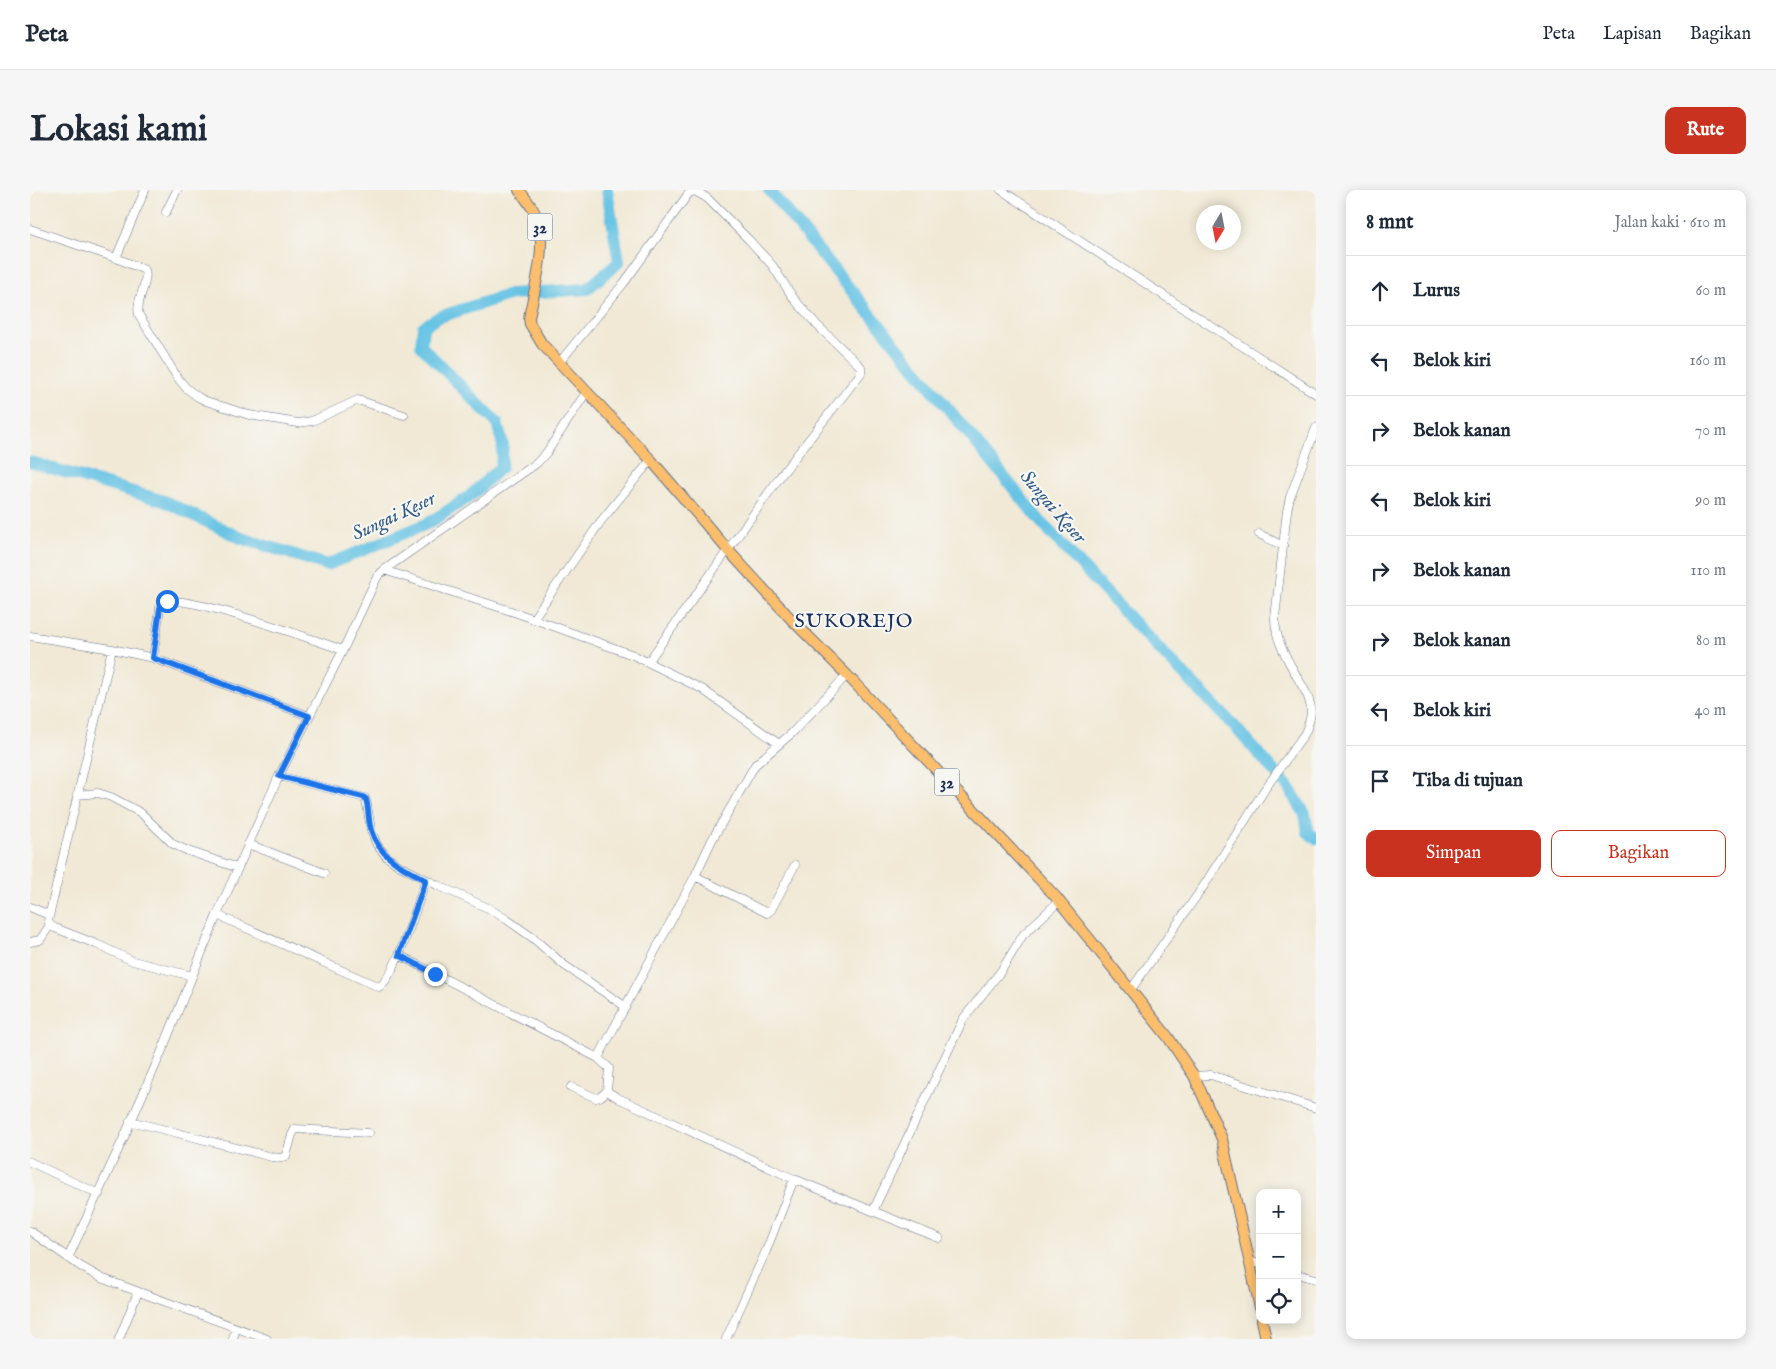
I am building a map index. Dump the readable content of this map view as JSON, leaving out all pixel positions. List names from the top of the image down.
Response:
{
  "streets": {
    "highway": ["32"]
  },
  "districts": ["SUKOREJO"],
  "water": ["Sungai Keser"],
  "north": "bottom",
  "page": {
    "header": "Peta",
    "nav": ["Peta", "Lapisan", "Bagikan"],
    "buttons": [
      "Rute",
      ["Simpan", "Bagikan"]
    ],
    "title": "Lokasi kami",
    "heading": ["8 mnt", "Jalan kaki · 610 m"],
    "list": [
      ["Lurus", "60 m"],
      ["Belok kiri", "160 m"],
      ["Belok kanan", "70 m"],
      ["Belok kiri", "90 m"],
      ["Belok kanan", "110 m"],
      ["Belok kanan", "80 m"],
      ["Belok kiri", "40 m"],
      "Tiba di tujuan"
    ],
    "map_buttons": ["+", "−"]
  }
}
